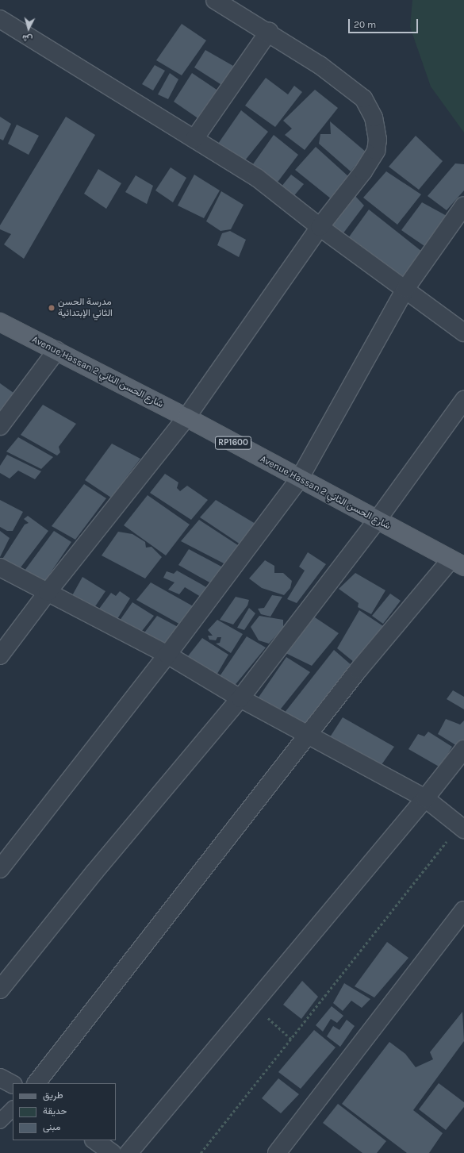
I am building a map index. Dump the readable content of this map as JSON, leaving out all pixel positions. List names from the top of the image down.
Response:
{
  "streets": {
    "main road": ["Avenue Hassan 2 شارع الحسن الثاني", "RP1600"]
  },
  "places": ["مدرسة الحسن الثاني الإبتدائية"],
  "legend": ["طريق", "حديقة", "مبنى"],
  "scale_bar": "20 m",
  "north": "bottom"
}
